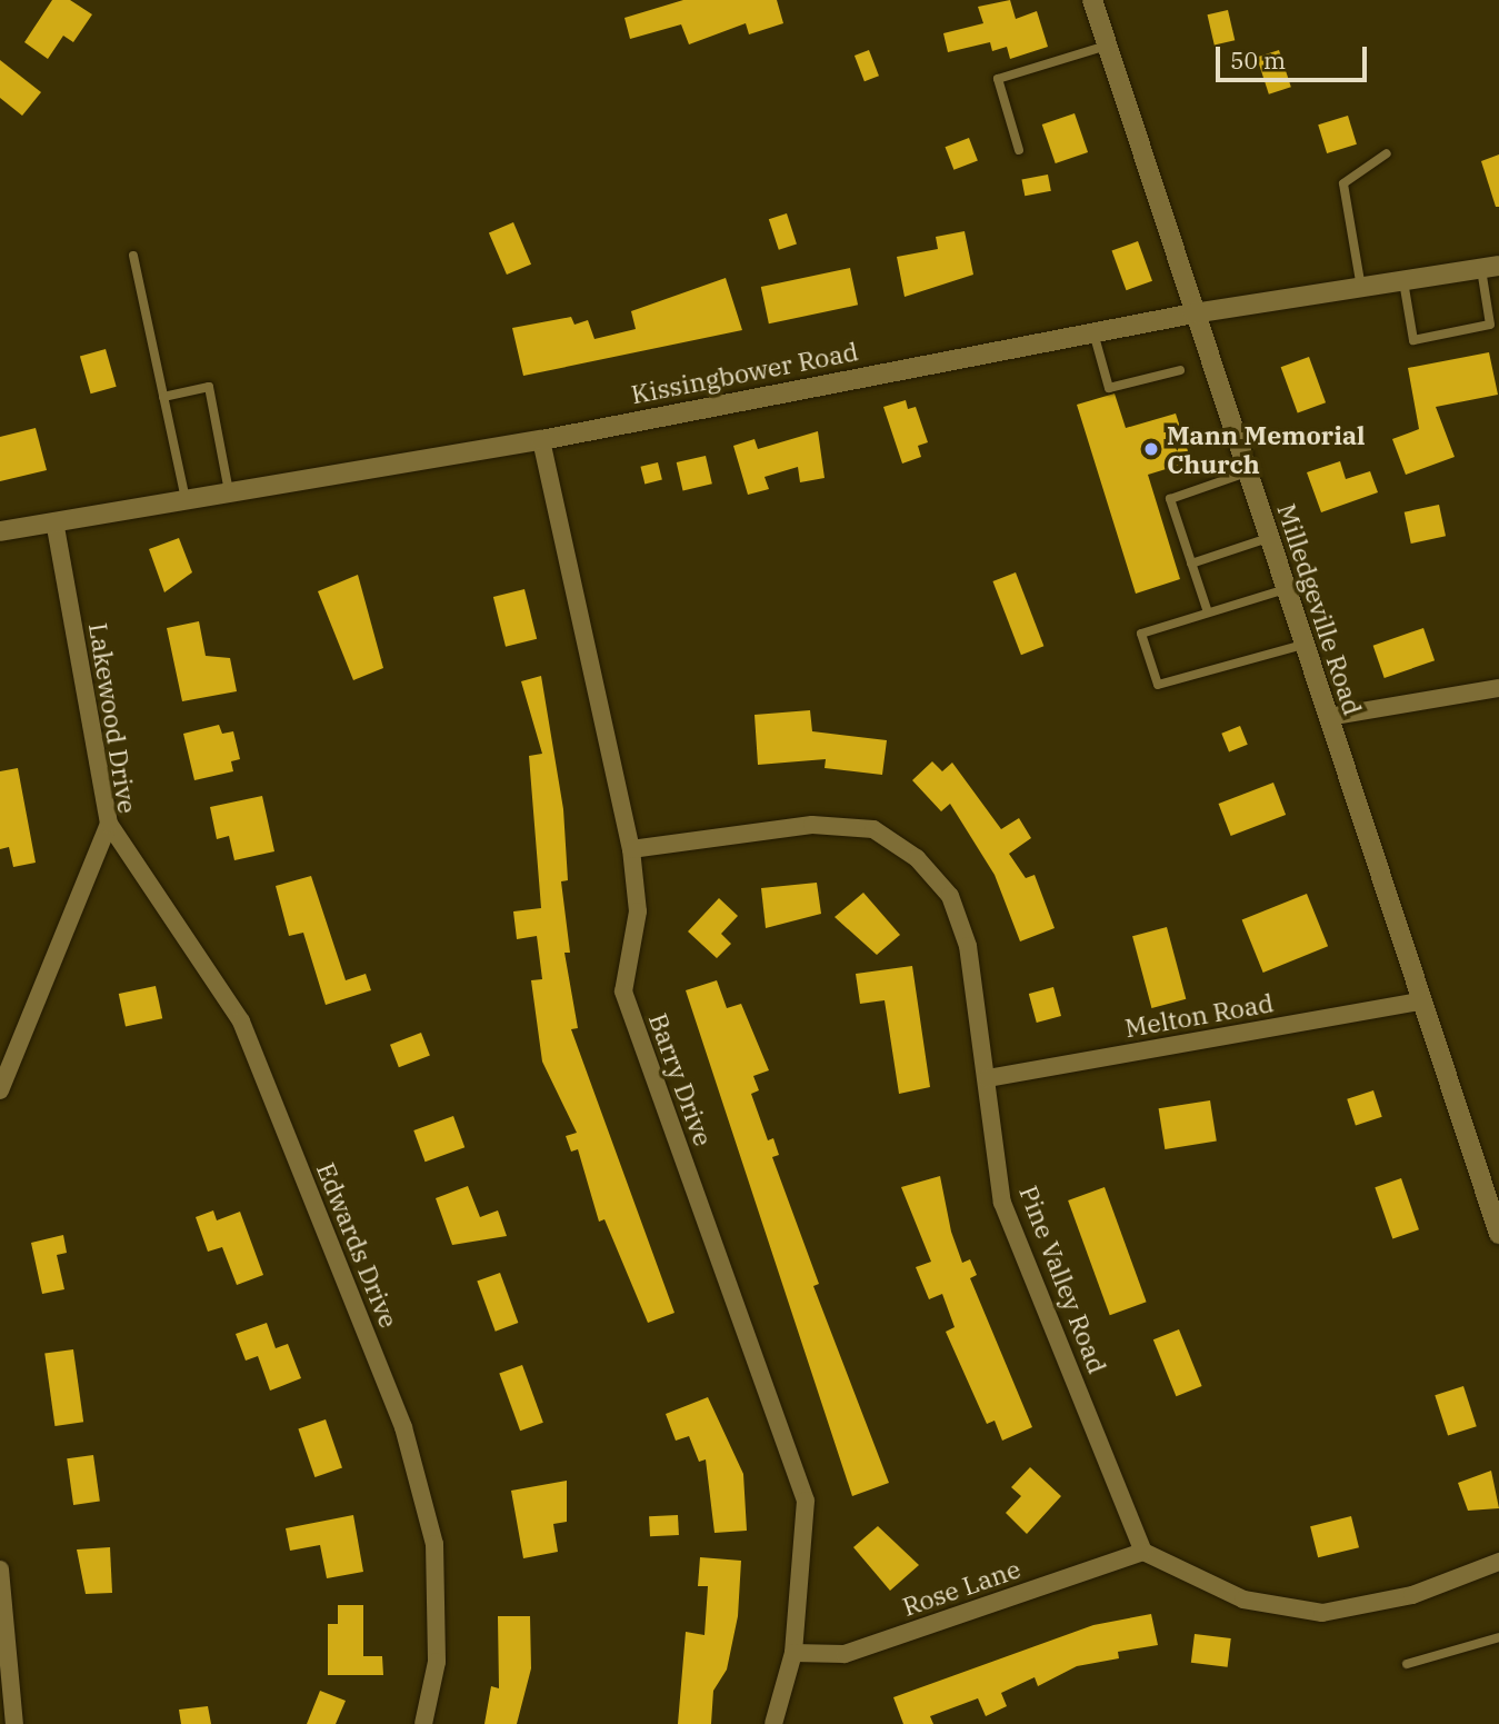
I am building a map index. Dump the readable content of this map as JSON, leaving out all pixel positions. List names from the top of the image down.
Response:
{
  "streets": {
    "street": [
      "Kissingbower Road",
      "Milledgeville Road",
      "Lakewood Drive",
      "Melton Road",
      "Barry Drive",
      "Edwards Drive",
      "Pine Valley Road",
      "Rose Lane"
    ]
  },
  "crossings": [
    ["Kissingbower Road", "Milledgeville Road"],
    ["Kissingbower Road", "Lakewood Drive"],
    ["Kissingbower Road", "Barry Drive"],
    ["Milledgeville Road", "Melton Road"],
    ["Lakewood Drive", "Edwards Drive"],
    ["Melton Road", "Pine Valley Road"],
    ["Barry Drive", "Pine Valley Road"],
    ["Barry Drive", "Rose Lane"],
    ["Pine Valley Road", "Rose Lane"]
  ],
  "places": ["Mann Memorial Church"],
  "scale_bar": "50 m"
}
